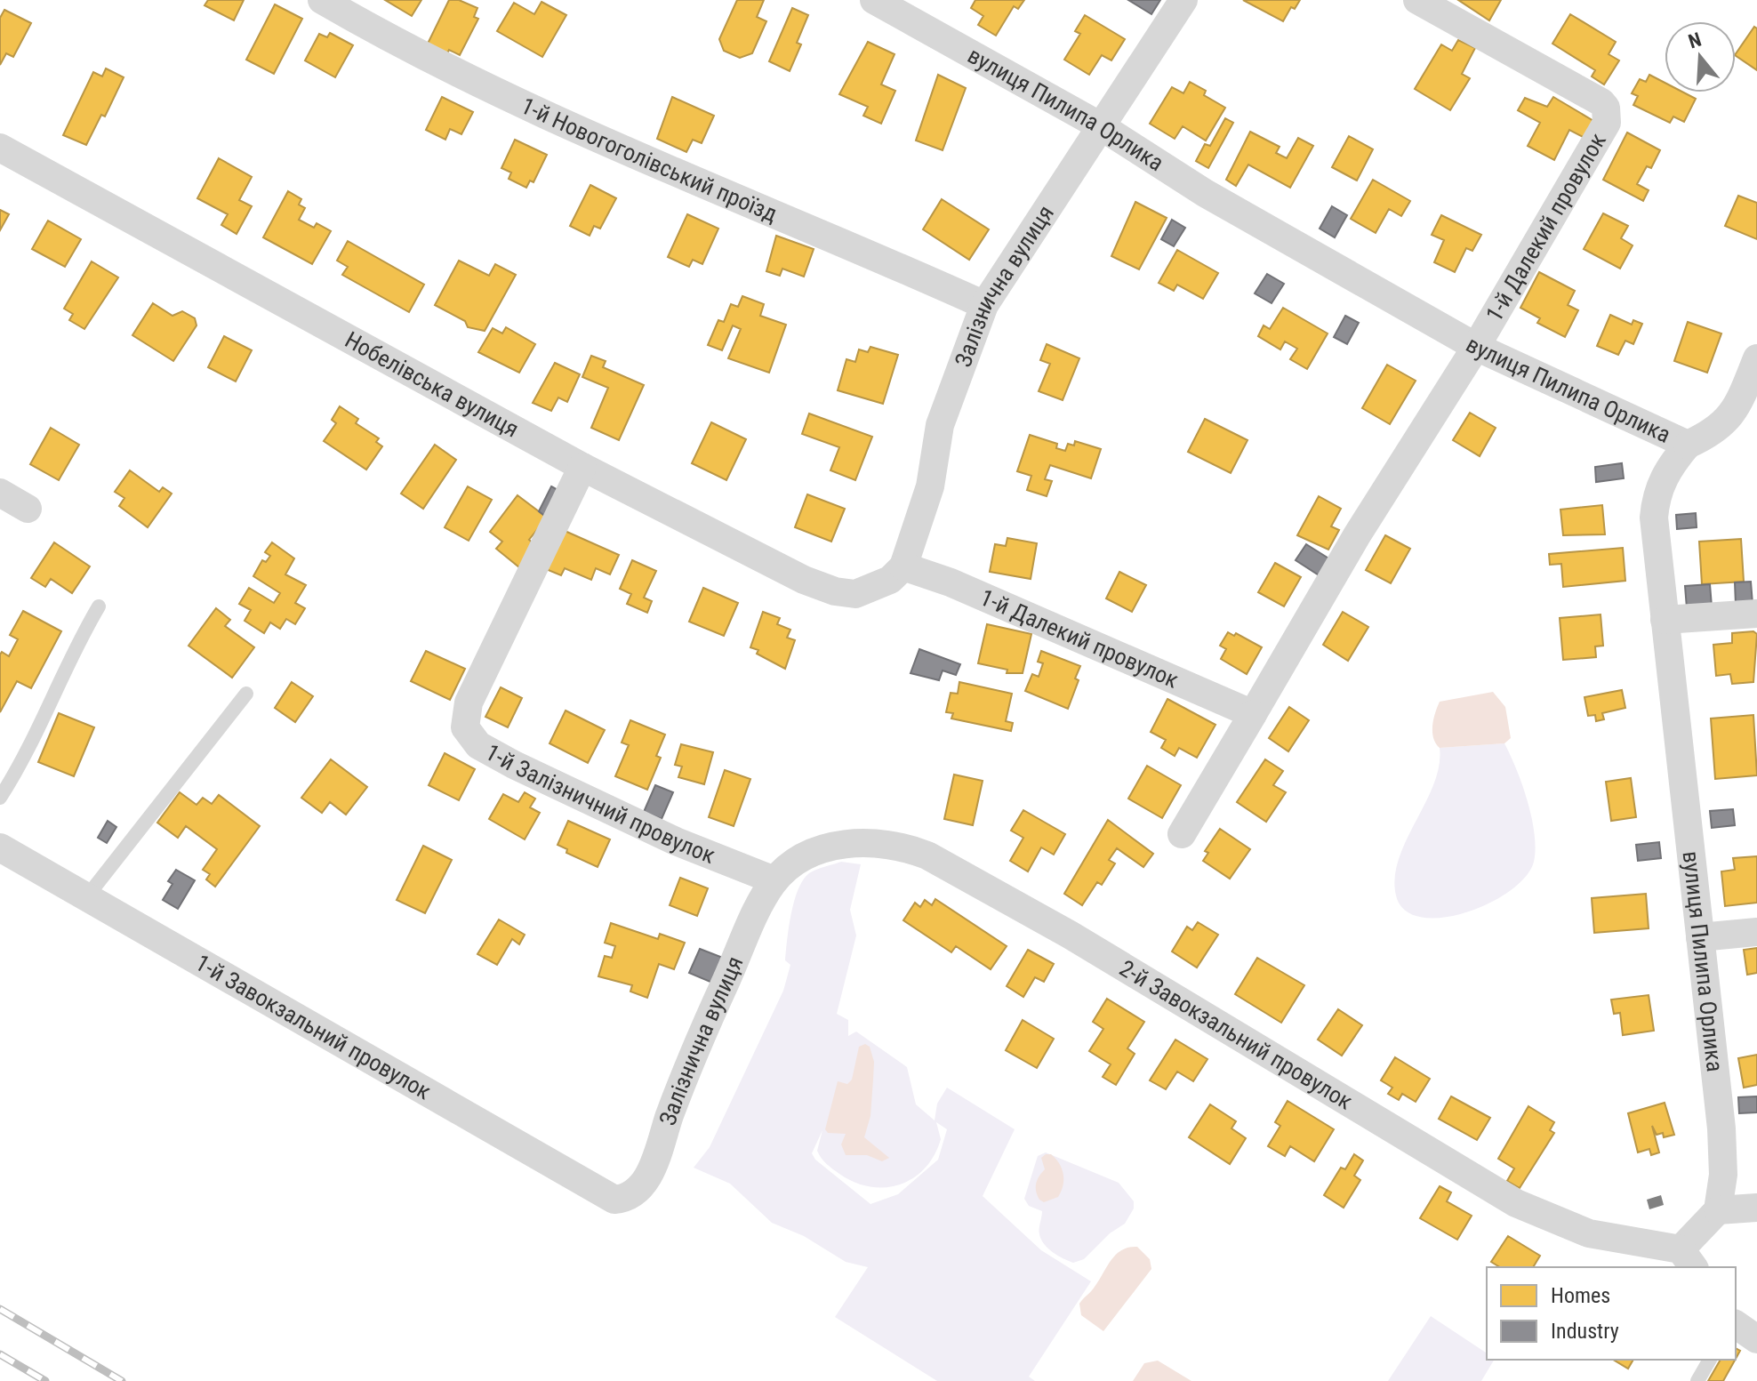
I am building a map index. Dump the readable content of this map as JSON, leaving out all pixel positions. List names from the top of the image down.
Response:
{
  "streets": {
    "street": [
      "вулиця Пилипа Орлика",
      "1-й Новогоголівський проїзд",
      "1-й Далекий провулок",
      "Залізнична вулиця",
      "Нобелівська вулиця",
      "1-й Залізничний провулок",
      "1-й Завокзальний провулок",
      "2-й Завокзальний провулок"
    ]
  },
  "crossings": [
    ["вулиця Пилипа Орлика", "1-й Далекий провулок"],
    ["вулиця Пилипа Орлика", "Залізнична вулиця"],
    ["1-й Новогоголівський проїзд", "Залізнична вулиця"],
    ["1-й Далекий провулок", "Залізнична вулиця"],
    ["1-й Далекий провулок", "Нобелівська вулиця"],
    ["Залізнична вулиця", "Нобелівська вулиця"],
    ["Залізнична вулиця", "1-й Залізничний провулок"],
    ["Залізнична вулиця", "1-й Завокзальний провулок"],
    ["Залізнична вулиця", "2-й Завокзальний провулок"],
    ["Нобелівська вулиця", "1-й Залізничний провулок"],
    ["1-й Залізничний провулок", "2-й Завокзальний провулок"]
  ],
  "legend": ["Homes", "Industry"],
  "north": "top"
}
